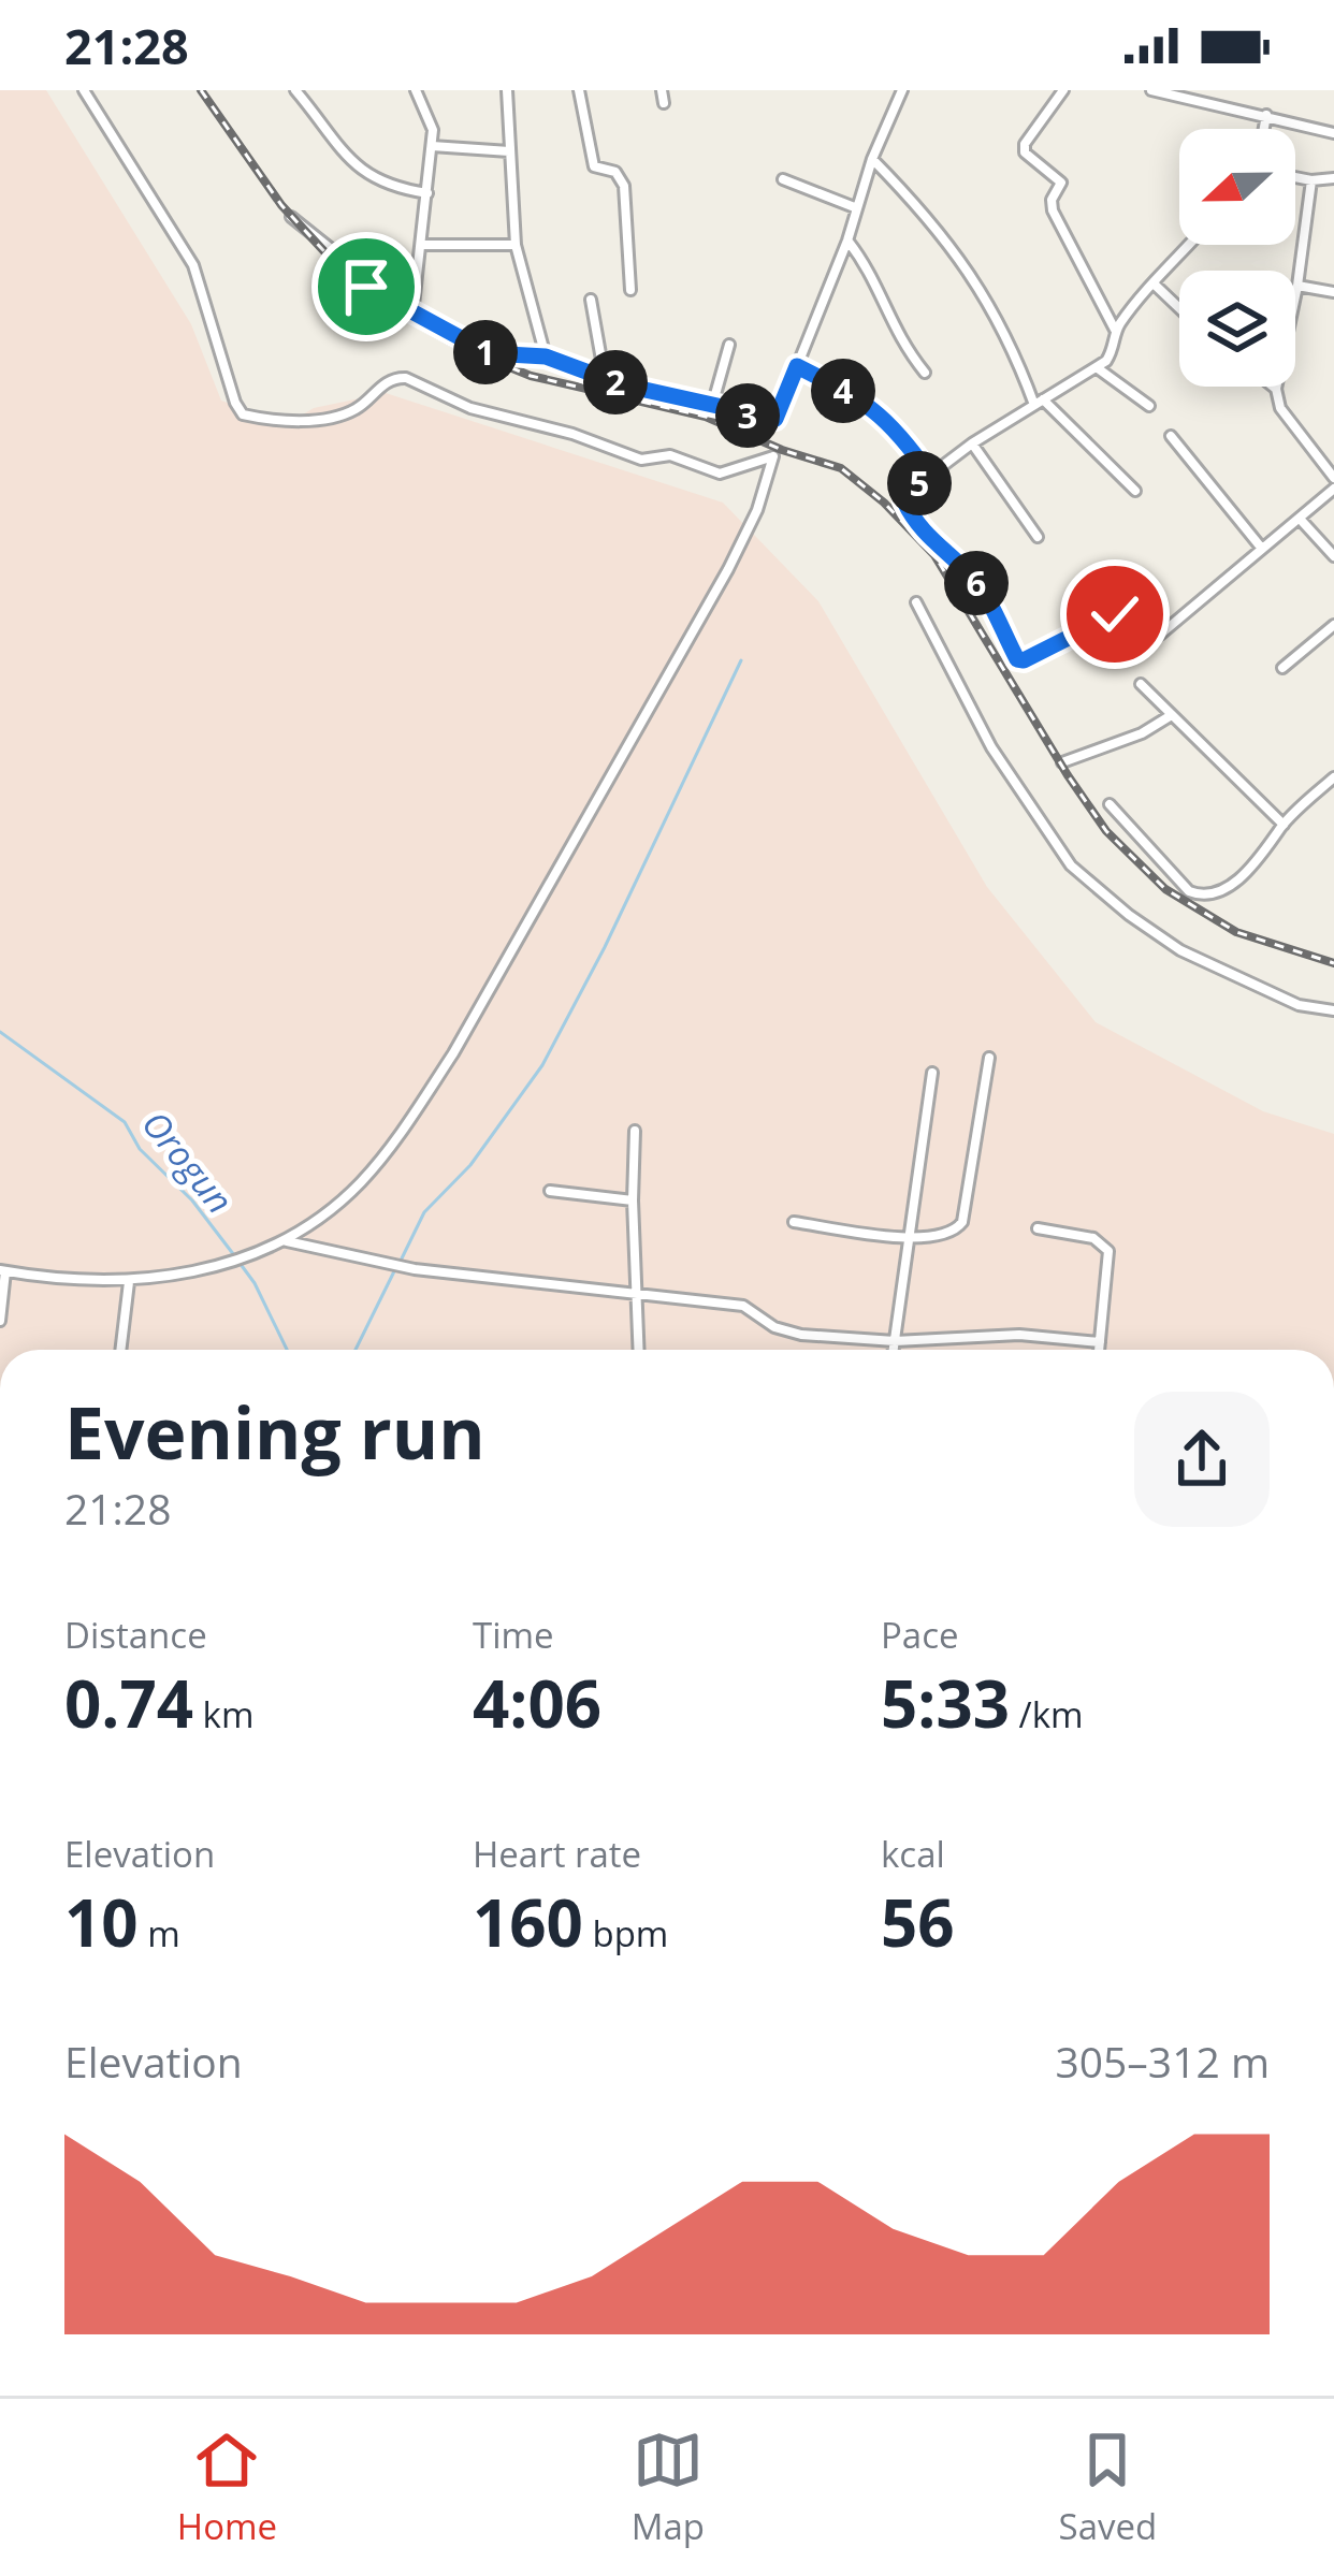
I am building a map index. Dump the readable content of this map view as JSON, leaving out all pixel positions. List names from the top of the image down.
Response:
{
  "water": ["Orogun"],
  "north": "left",
  "page": {
    "status": "21:28",
    "pins": [
      "1",
      "2",
      "4",
      "3",
      "5",
      "6"
    ],
    "heading": ["Evening run", "21:28"],
    "stats": [
      ["Distance", "0.74 km"],
      ["Time", "4:06"],
      ["Pace", "5:33 /km"],
      ["Elevation", "10 m"],
      ["Heart rate", "160 bpm"],
      ["kcal", "56"]
    ],
    "chart": ["Elevation", "305–312 m"],
    "tabs": ["Home", "Map", "Saved"]
  }
}
